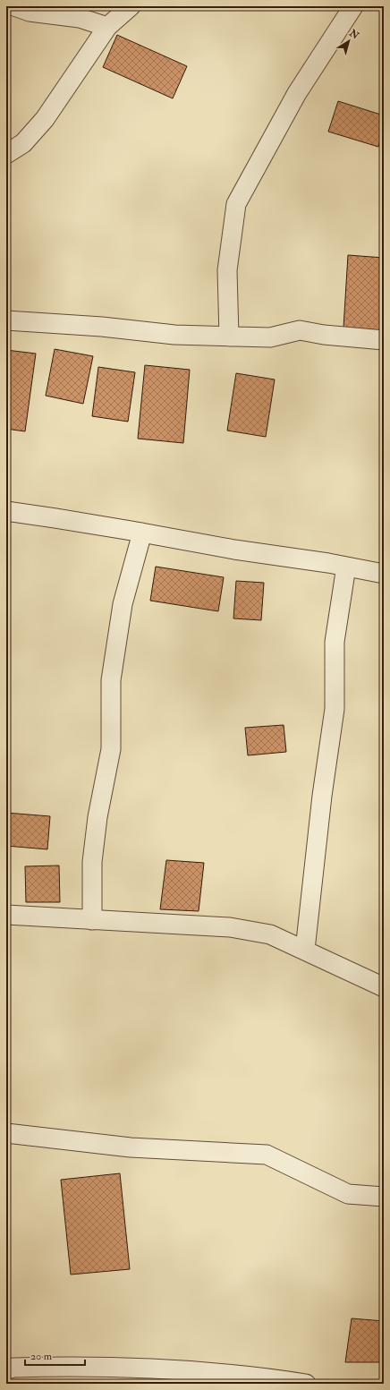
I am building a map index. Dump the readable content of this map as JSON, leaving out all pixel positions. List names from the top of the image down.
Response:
{
  "scale_bar": "20 m",
  "north": "top right"
}
